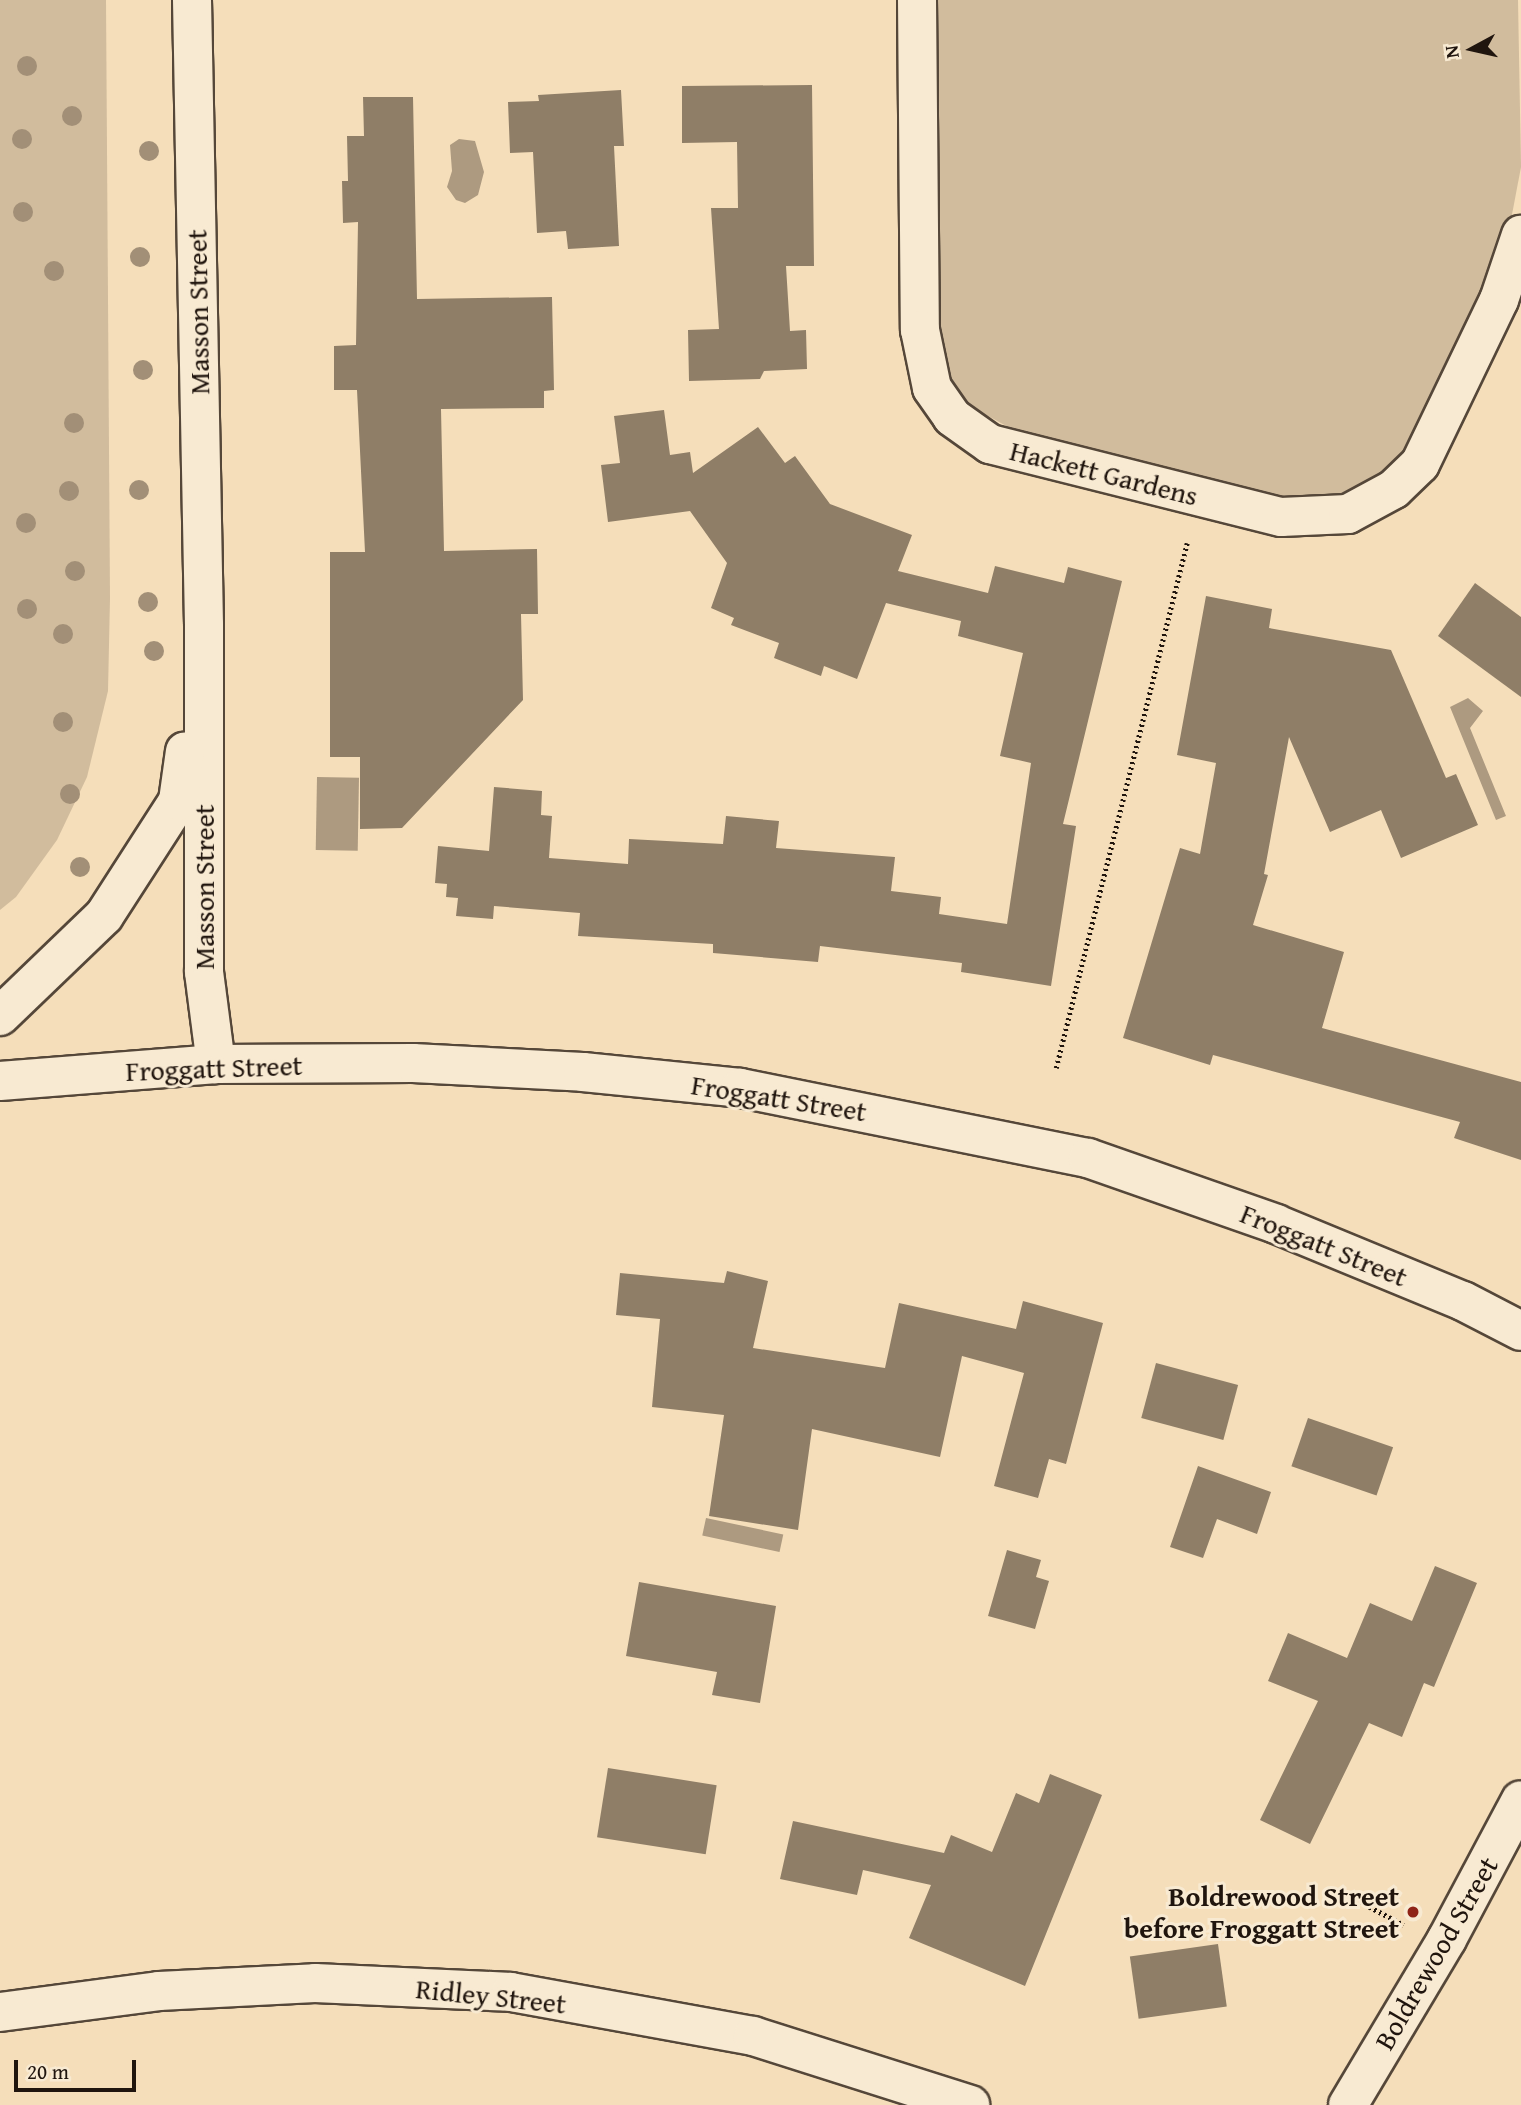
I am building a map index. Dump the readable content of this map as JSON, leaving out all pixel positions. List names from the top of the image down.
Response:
{
  "streets": {
    "street": [
      "Masson Street",
      "Hackett Gardens",
      "Froggatt Street",
      "Boldrewood Street",
      "Ridley Street"
    ]
  },
  "crossings": [
    ["Masson Street", "Froggatt Street"]
  ],
  "places": ["Boldrewood Street before Froggatt Street"],
  "scale_bar": "20 m",
  "north": "left"
}
